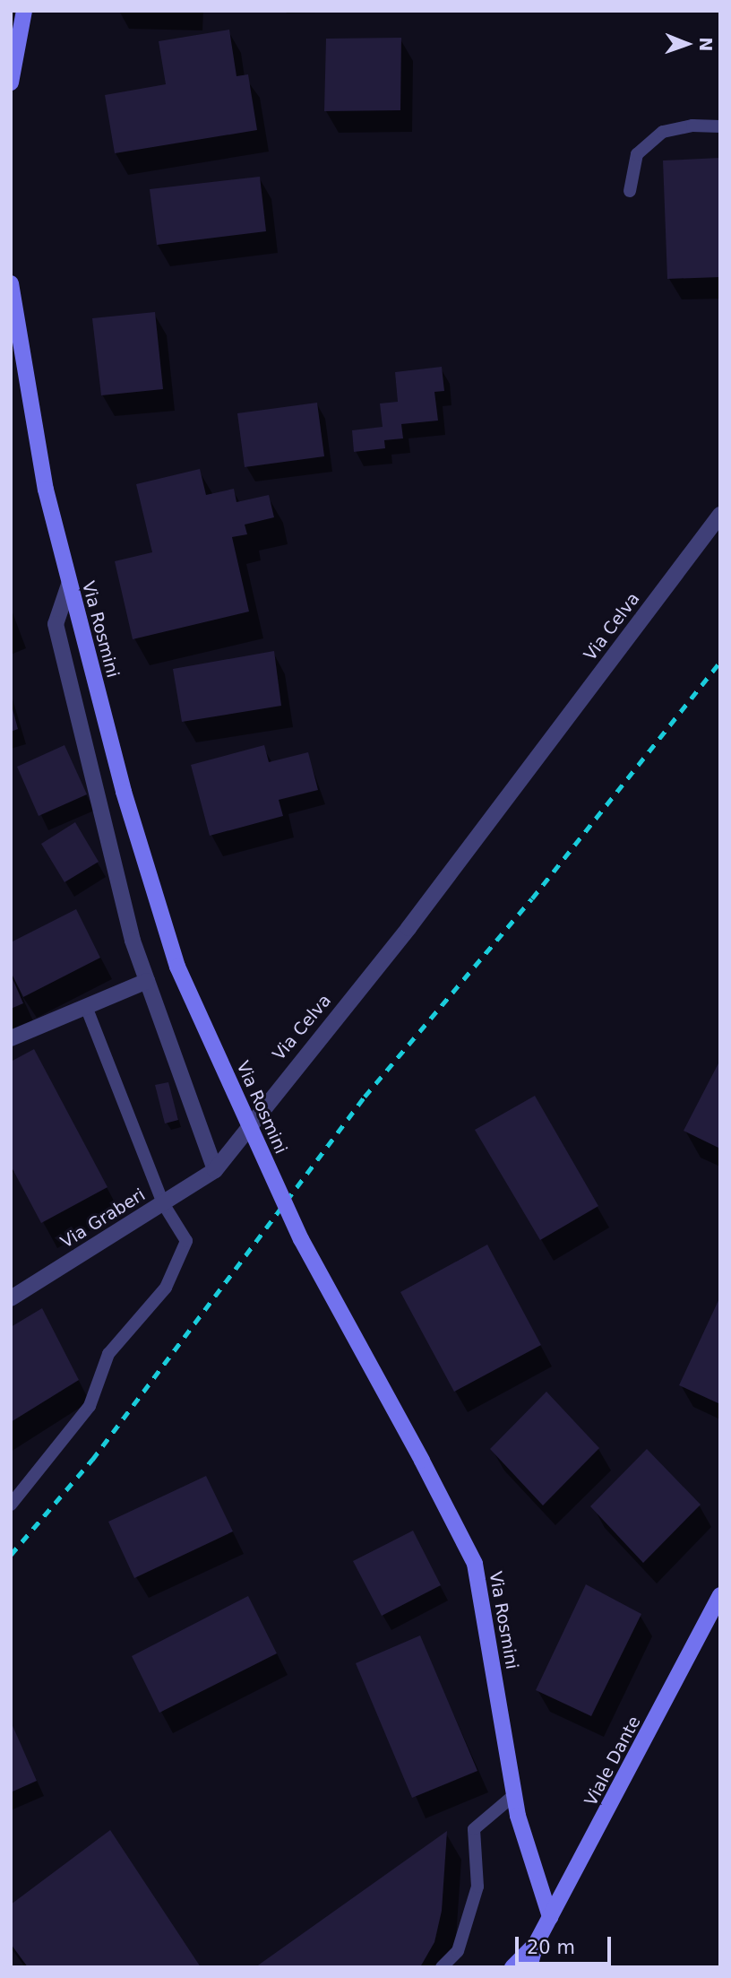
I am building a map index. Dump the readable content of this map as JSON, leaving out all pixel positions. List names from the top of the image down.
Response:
{
  "streets": {
    "street": [
      "Via Celva",
      "Via Rosmini",
      "Via Graberi",
      "Viale Dante"
    ]
  },
  "crossings": [
    ["Via Celva", "Via Graberi"],
    ["Via Rosmini", "Viale Dante"]
  ],
  "scale_bar": "20 m",
  "north": "right"
}
